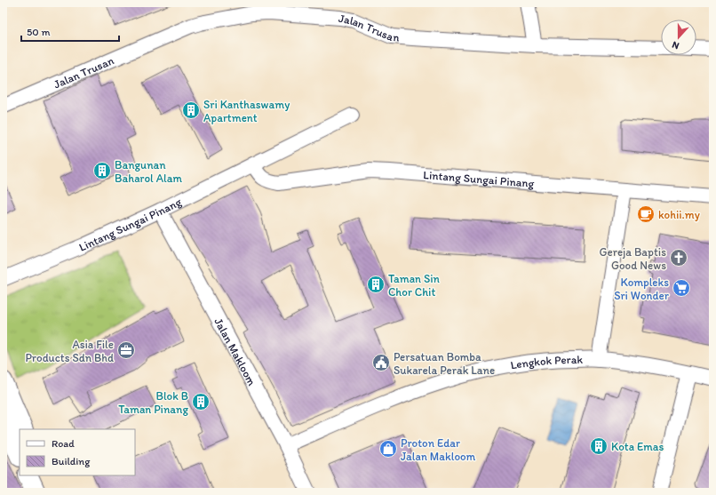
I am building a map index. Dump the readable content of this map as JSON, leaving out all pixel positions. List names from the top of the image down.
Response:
{
  "streets": {
    "street": [
      "Jalan Trusan",
      "Lintang Sungai Pinang",
      "Jalan Makloom",
      "Lengkok Perak"
    ]
  },
  "crossings": [
    ["Lintang Sungai Pinang", "Jalan Makloom"],
    ["Jalan Makloom", "Lengkok Perak"]
  ],
  "places": {
    "building": [
      "Sri Kanthaswamy Apartment",
      "Bangunan Baharol Alam",
      "Taman Sin Chor Chit",
      "Blok B Taman Pinang",
      "Kota Emas"
    ],
    "cafe": ["kohii.my"],
    "church": ["Gereja Baptis Good News"],
    "supermarket": ["Kompleks Sri Wonder"],
    "office": ["Asia File Products Sdn Bhd"],
    "public building": ["Persatuan Bomba Sukarela Perak Lane"],
    "shop": ["Proton Edar Jalan Makloom"]
  },
  "legend": ["Road", "Building"],
  "scale_bar": "50 m",
  "north": "bottom"
}
